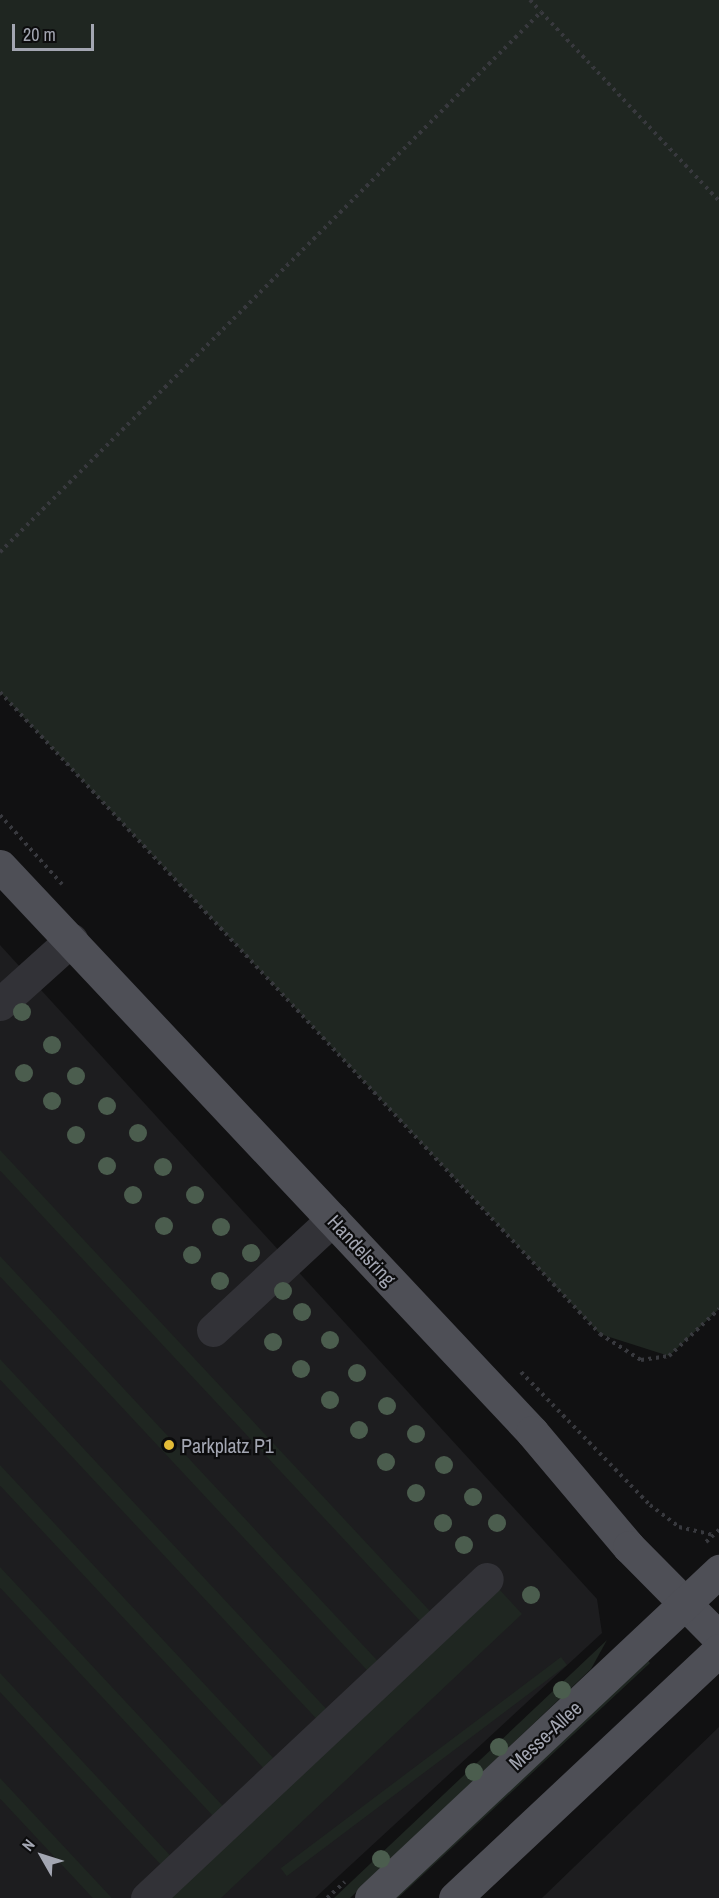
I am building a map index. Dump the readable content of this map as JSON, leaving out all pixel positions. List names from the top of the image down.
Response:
{
  "streets": {
    "main road": ["Handelsring", "Messe-Allee"]
  },
  "crossings": [
    ["Handelsring", "Messe-Allee"]
  ],
  "places": ["Parkplatz P1"],
  "scale_bar": "20 m",
  "north": "top left"
}
